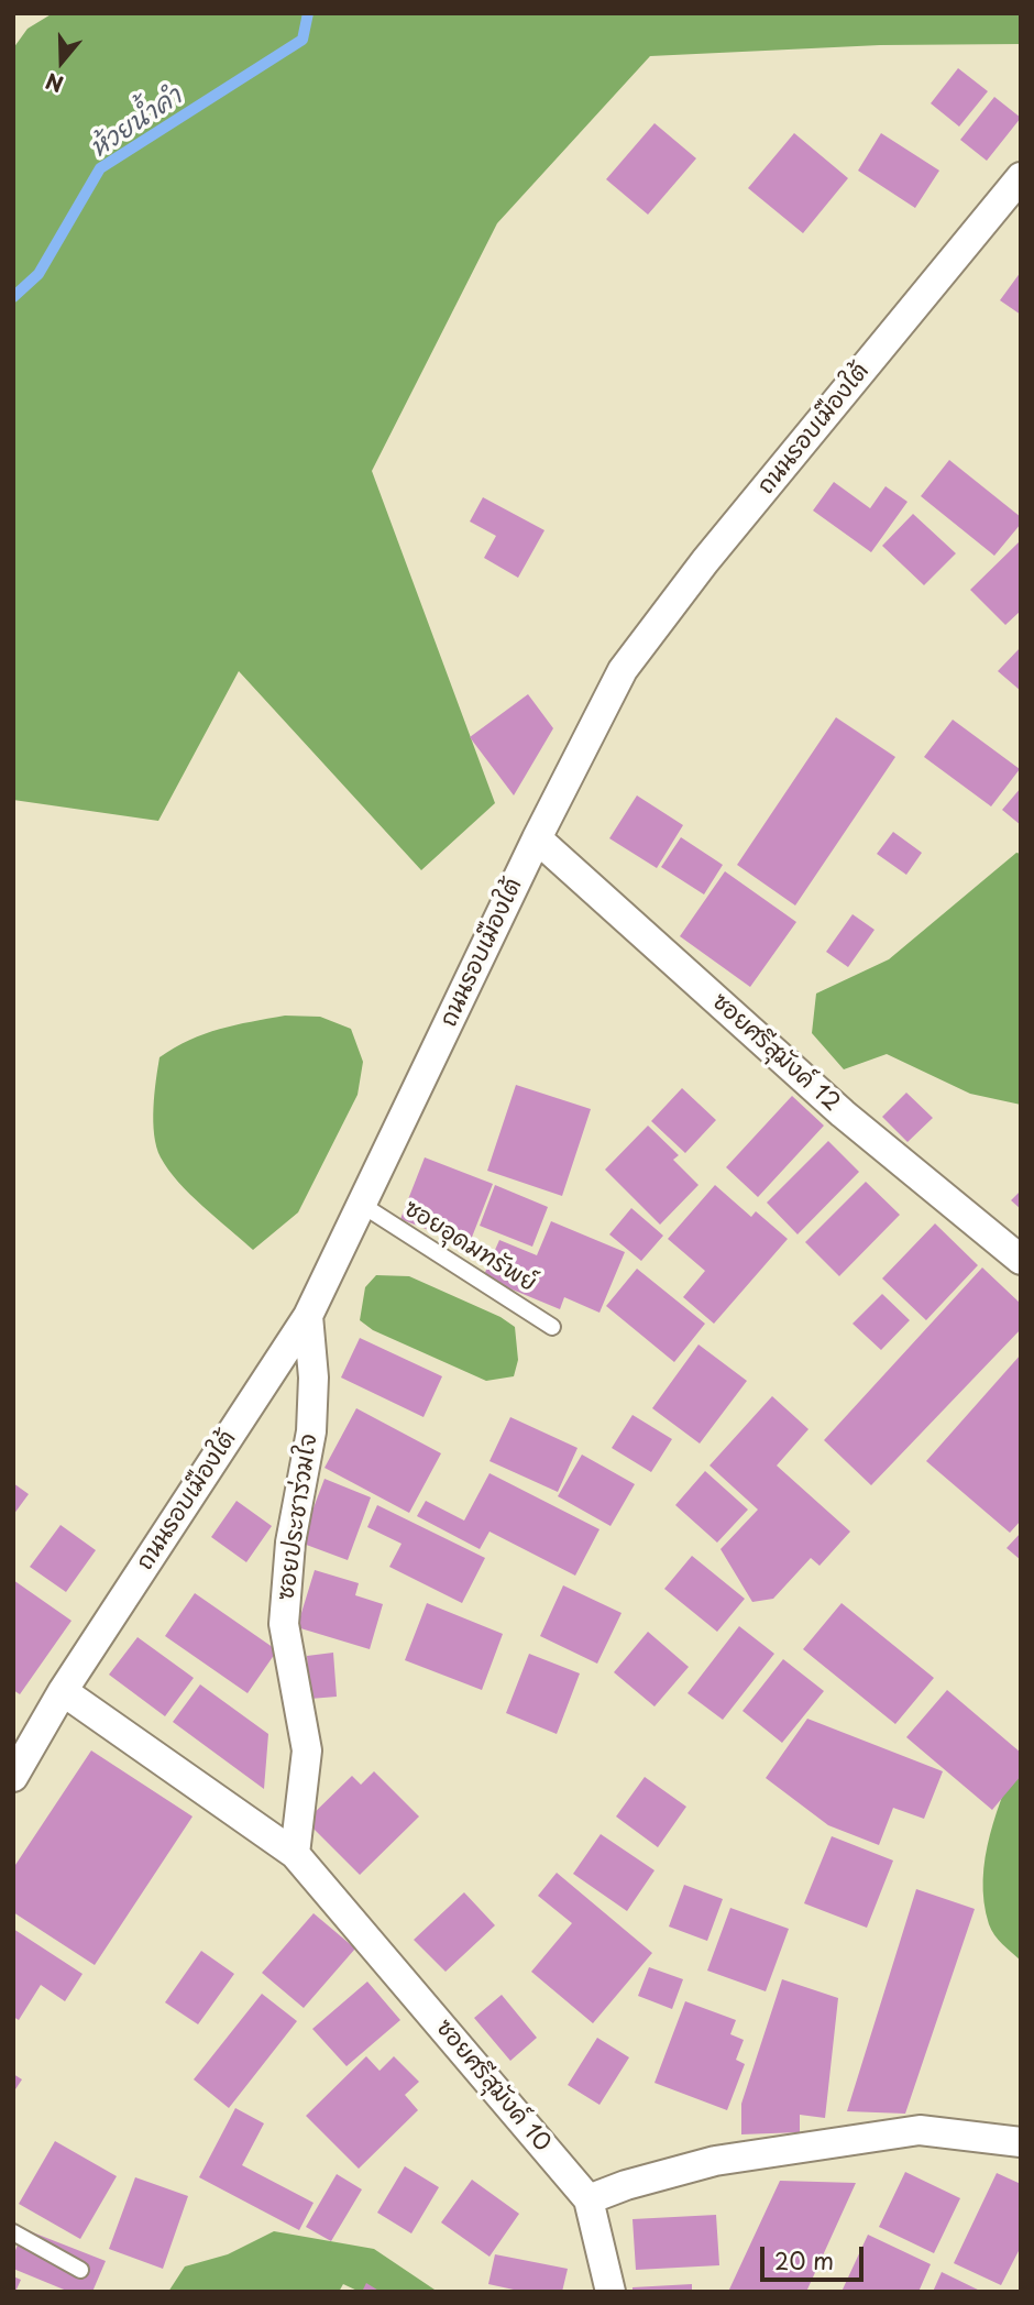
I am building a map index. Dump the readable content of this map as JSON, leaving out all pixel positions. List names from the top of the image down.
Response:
{
  "streets": {
    "street": [
      "ถนนรอบเมืองใต้",
      "ซอยศรีสุมังค์ 12",
      "ซอยประชาร่วมใจ",
      "ซอยศรีสุมังค์ 10"
    ],
    "lane": ["ซอยอุดมทรัพย์"]
  },
  "crossings": [
    ["ถนนรอบเมืองใต้", "ซอยศรีสุมังค์ 12"],
    ["ถนนรอบเมืองใต้", "ซอยอุดมทรัพย์"],
    ["ถนนรอบเมืองใต้", "ซอยประชาร่วมใจ"],
    ["ถนนรอบเมืองใต้", "ซอยศรีสุมังค์ 10"],
    ["ซอยประชาร่วมใจ", "ซอยศรีสุมังค์ 10"]
  ],
  "water": ["ห้วยน้ำคำ"],
  "scale_bar": "20 m",
  "north": "bottom"
}
